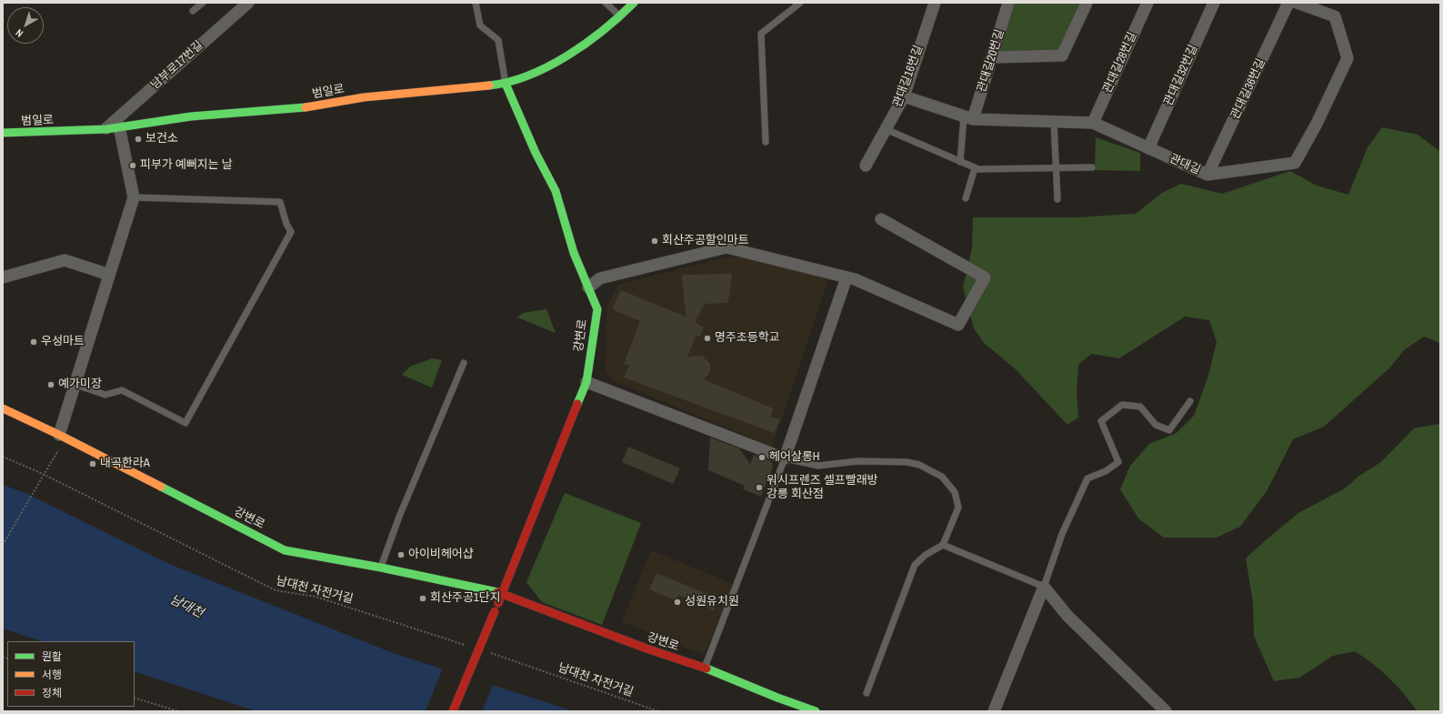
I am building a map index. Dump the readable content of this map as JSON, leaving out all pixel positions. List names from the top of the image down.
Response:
{
  "streets": {
    "street": [
      "관대길20번길",
      "관대길28번길",
      "남부로17번길",
      "관대길32번길",
      "관대길16번길",
      "관대길36번길",
      "범일로",
      "관대길",
      "강변로"
    ],
    "path": ["남대천 자전거길"]
  },
  "crossings": [
    ["관대길20번길", "관대길"],
    ["관대길28번길", "관대길"],
    ["남부로17번길", "범일로"],
    ["관대길32번길", "관대길"],
    ["관대길16번길", "관대길"],
    ["관대길36번길", "관대길"],
    ["범일로", "강변로"]
  ],
  "water": ["남대천"],
  "places": [
    "보건소",
    "피부가 예뻐지는 날",
    "회산주공할인마트",
    "명주초등학교",
    "우성마트",
    "예가미장",
    "헤어살롱H",
    "내곡한라A",
    "워시프렌즈 셀프빨래방 강릉 회산점",
    "아이비헤어샵",
    "회산주공1단지",
    "성원유치원"
  ],
  "legend": ["원활", "서행", "정체"],
  "north": "bottom left"
}
